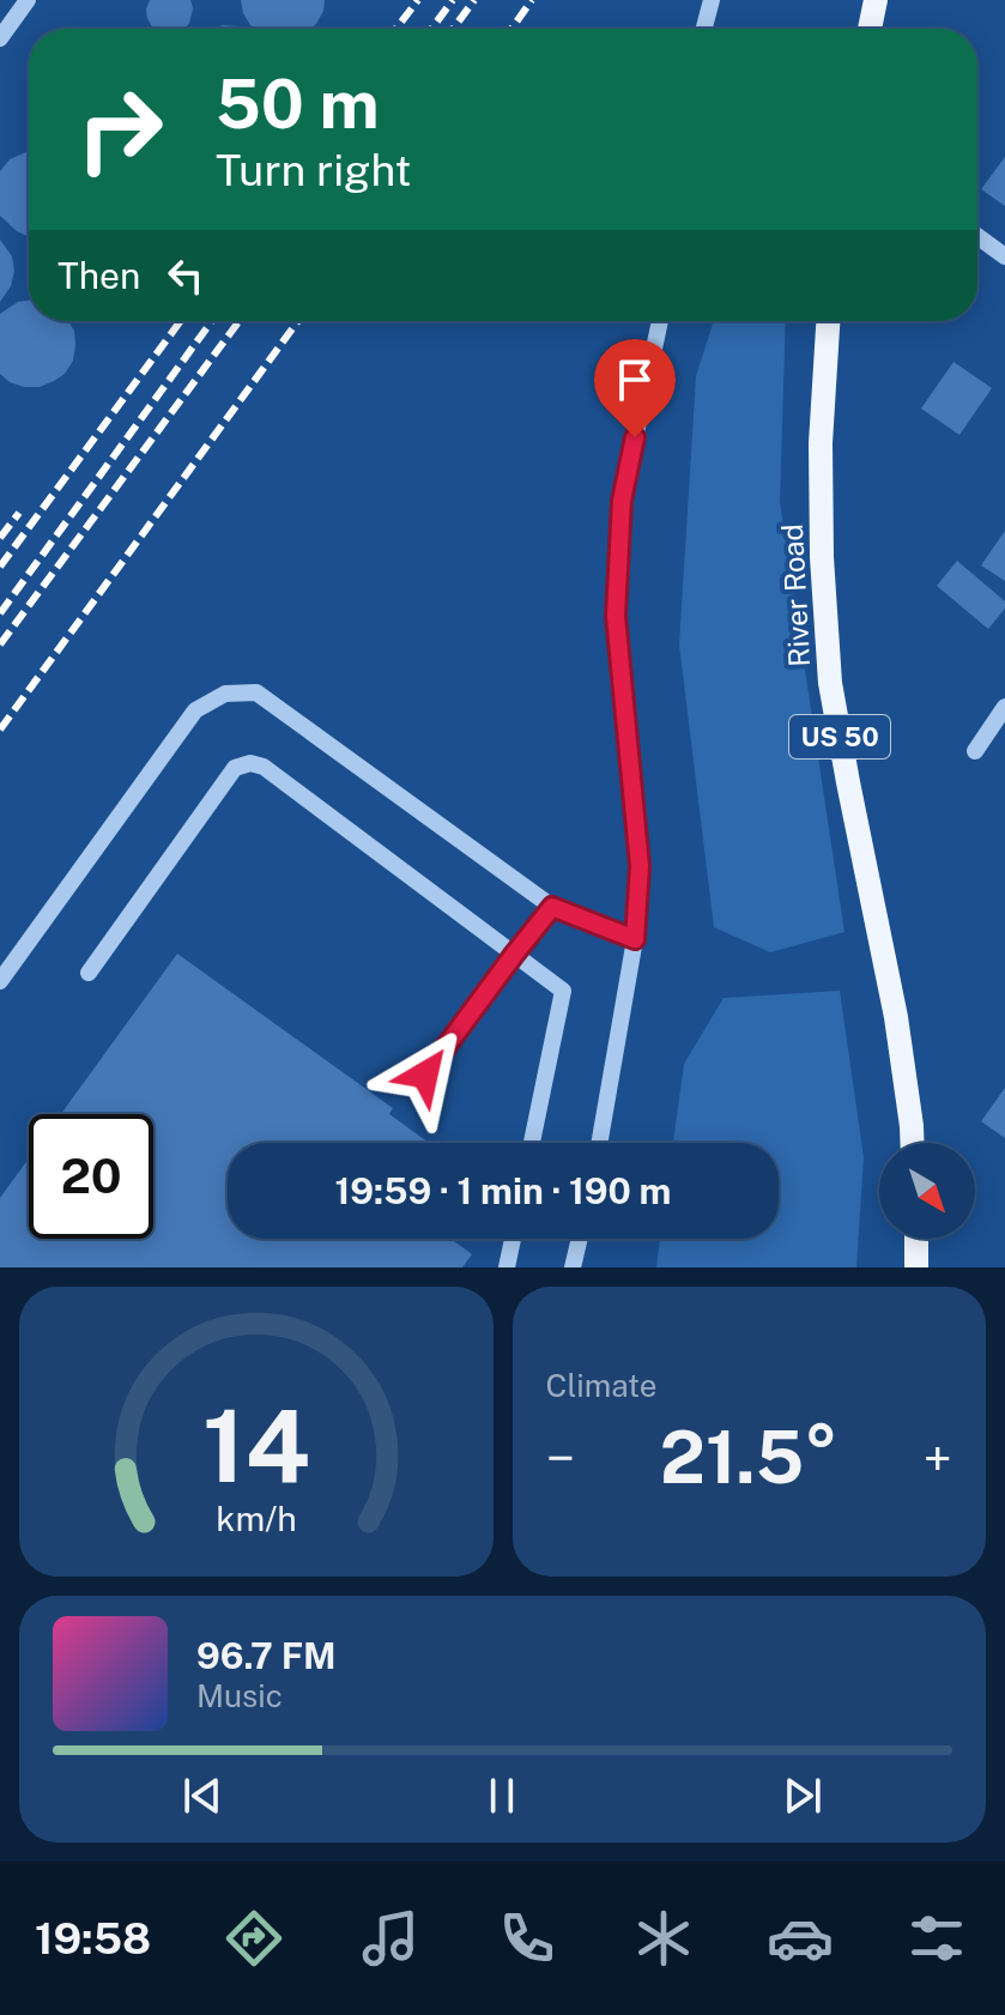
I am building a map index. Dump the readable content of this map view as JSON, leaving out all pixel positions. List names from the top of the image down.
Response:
{
  "streets": {
    "main road": ["River Road", "US 50"]
  },
  "north": "bottom right",
  "page": {
    "turn": ["50 m", "Turn right"],
    "then": "Then",
    "limit": "20",
    "trip": "19:59 · 1 min · 190 m",
    "tile": "Climate",
    "heat": ["−", "21.5°", "+"],
    "song": ["96.7 FM", "Music"],
    "tabs": "19:58",
    "gauge": ["14", "km/h"]
  }
}
